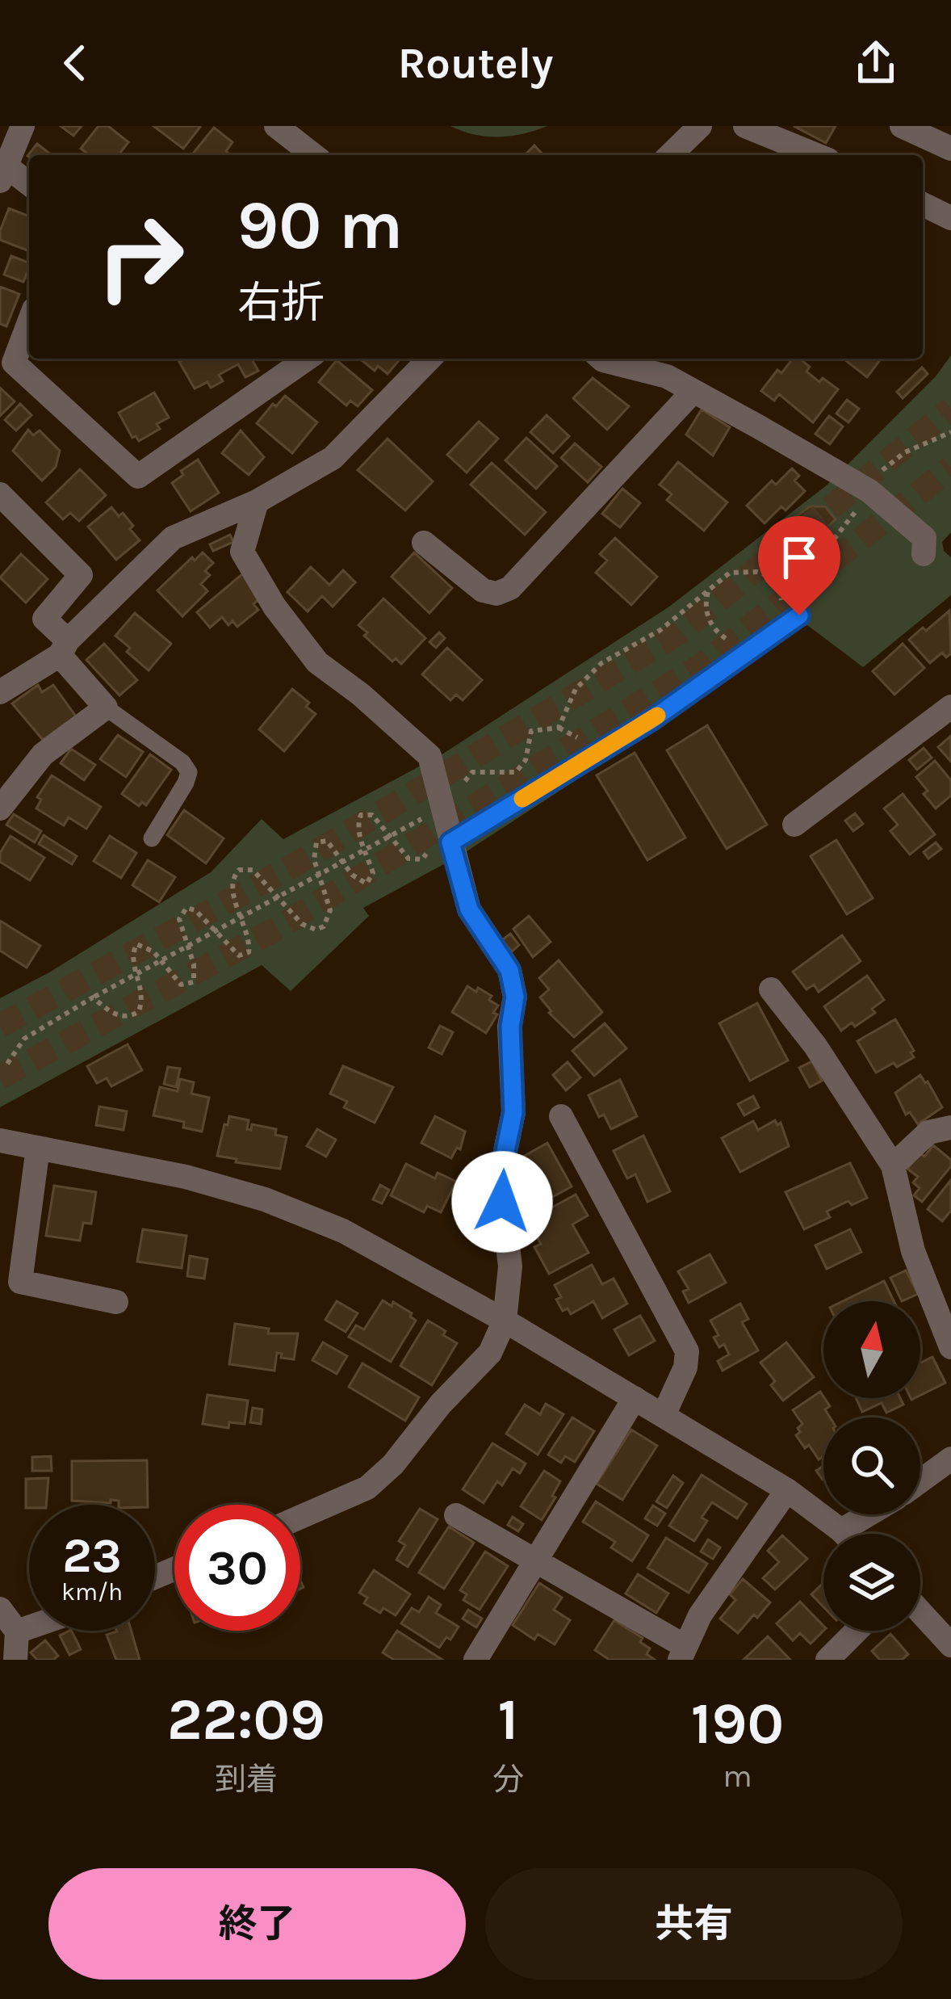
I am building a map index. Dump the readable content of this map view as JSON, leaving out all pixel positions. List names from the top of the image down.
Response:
{
  "north": "top",
  "page": {
    "header": "Routely",
    "turn": ["90 m", "右折"],
    "speed": "23 km/h",
    "limit": "30",
    "eta": [
      "22:09",
      "到着",
      "1",
      "分",
      "190",
      "m"
    ],
    "buttons": ["終了", "共有"]
  }
}
